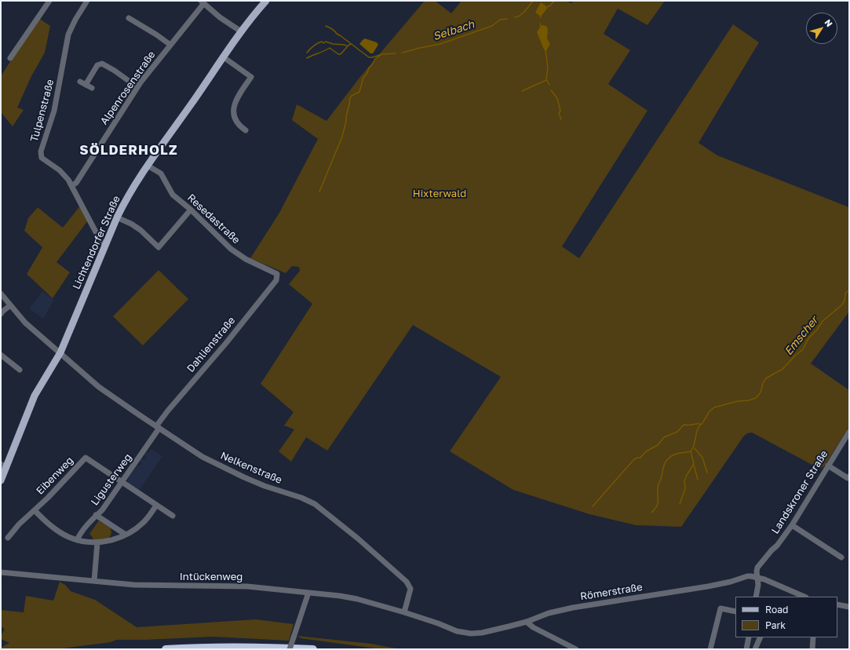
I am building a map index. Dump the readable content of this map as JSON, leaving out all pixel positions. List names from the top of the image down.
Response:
{
  "streets": {
    "main road": ["Lichtendorfer Straße"],
    "street": [
      "Alpenrosenstraße",
      "Tulpenstraße",
      "Resedastraße",
      "Dahlienstraße",
      "Nelkenstraße",
      "Eibenweg",
      "Ligusterweg",
      "Landskroner Straße",
      "Intückenweg",
      "Römerstraße"
    ]
  },
  "crossings": [
    ["Alpenrosenstraße", "Tulpenstraße"],
    ["Tulpenstraße", "Lichtendorfer Straße"],
    ["Resedastraße", "Lichtendorfer Straße"],
    ["Resedastraße", "Dahlienstraße"],
    ["Lichtendorfer Straße", "Nelkenstraße"],
    ["Dahlienstraße", "Nelkenstraße"],
    ["Dahlienstraße", "Ligusterweg"],
    ["Nelkenstraße", "Ligusterweg"],
    ["Nelkenstraße", "Intückenweg"],
    ["Eibenweg", "Ligusterweg"],
    ["Landskroner Straße", "Römerstraße"],
    ["Intückenweg", "Römerstraße"]
  ],
  "districts": ["SÖLDERHOLZ"],
  "water": ["Selbach", "Emscher"],
  "parks": ["Hixterwald"],
  "legend": ["Road", "Park"],
  "north": "top right"
}
